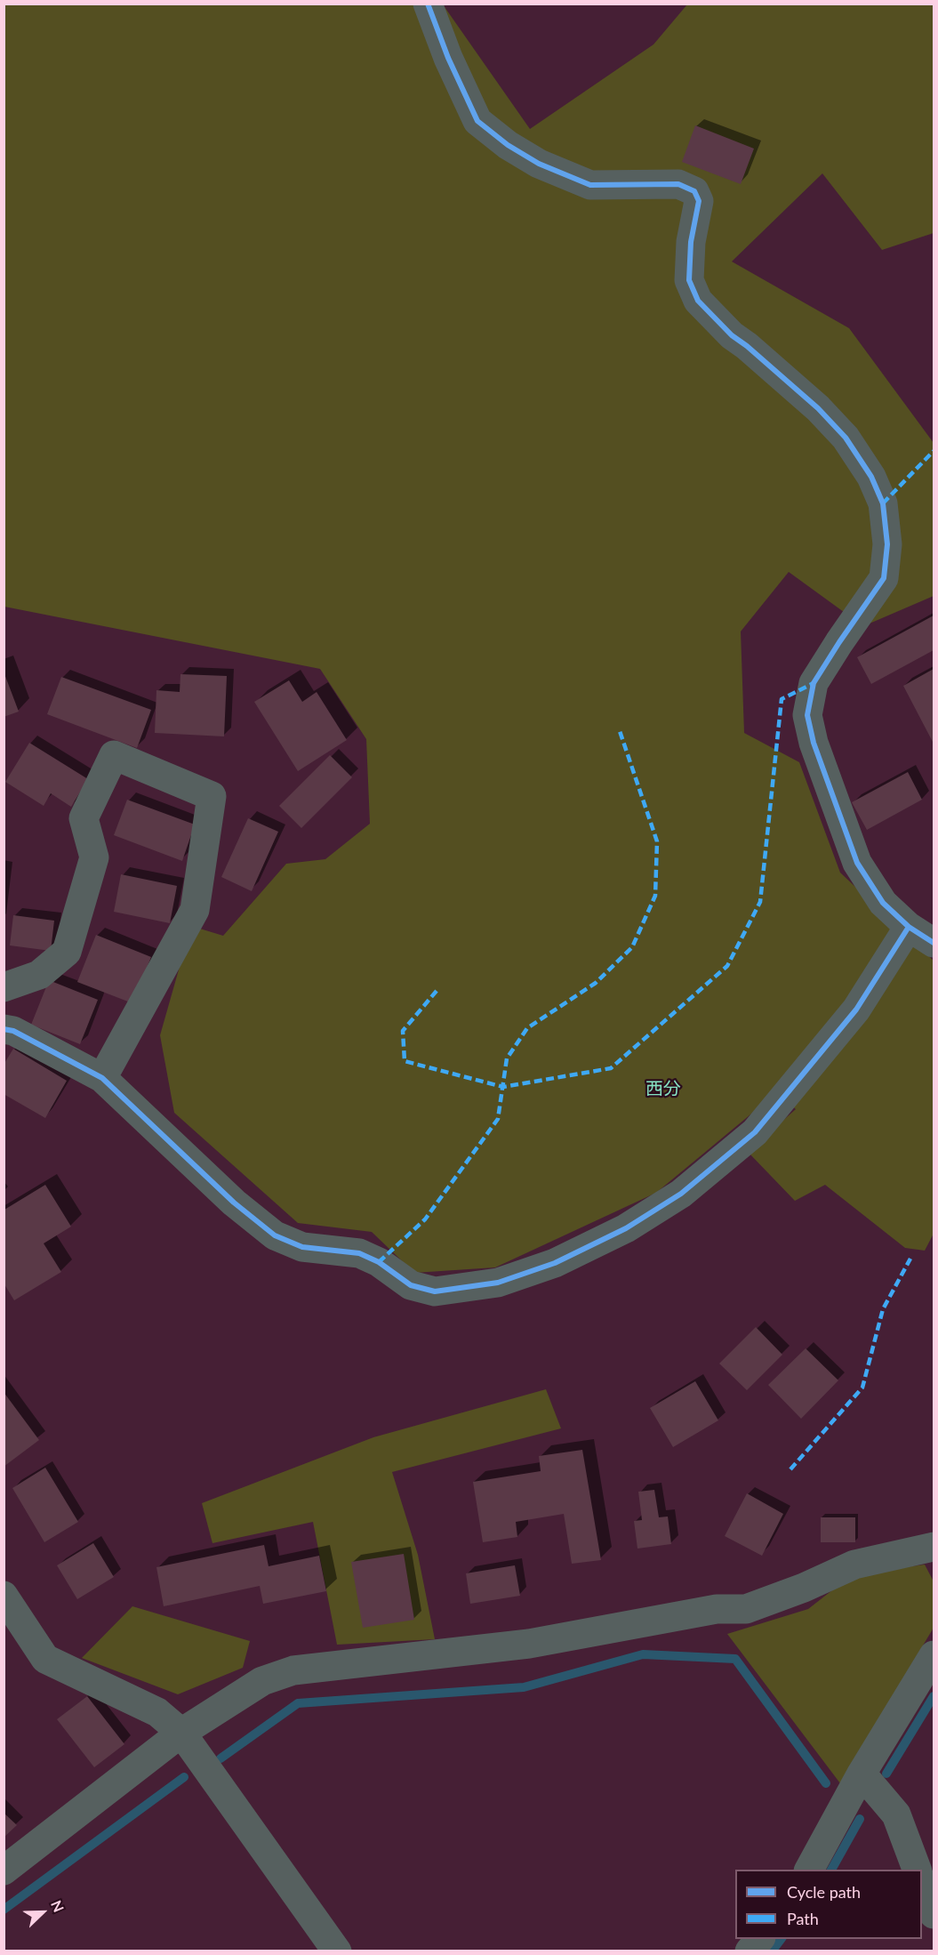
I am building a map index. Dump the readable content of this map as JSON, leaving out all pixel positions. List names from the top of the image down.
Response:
{
  "districts": ["西分"],
  "legend": ["Cycle path", "Path"],
  "north": "top right"
}
